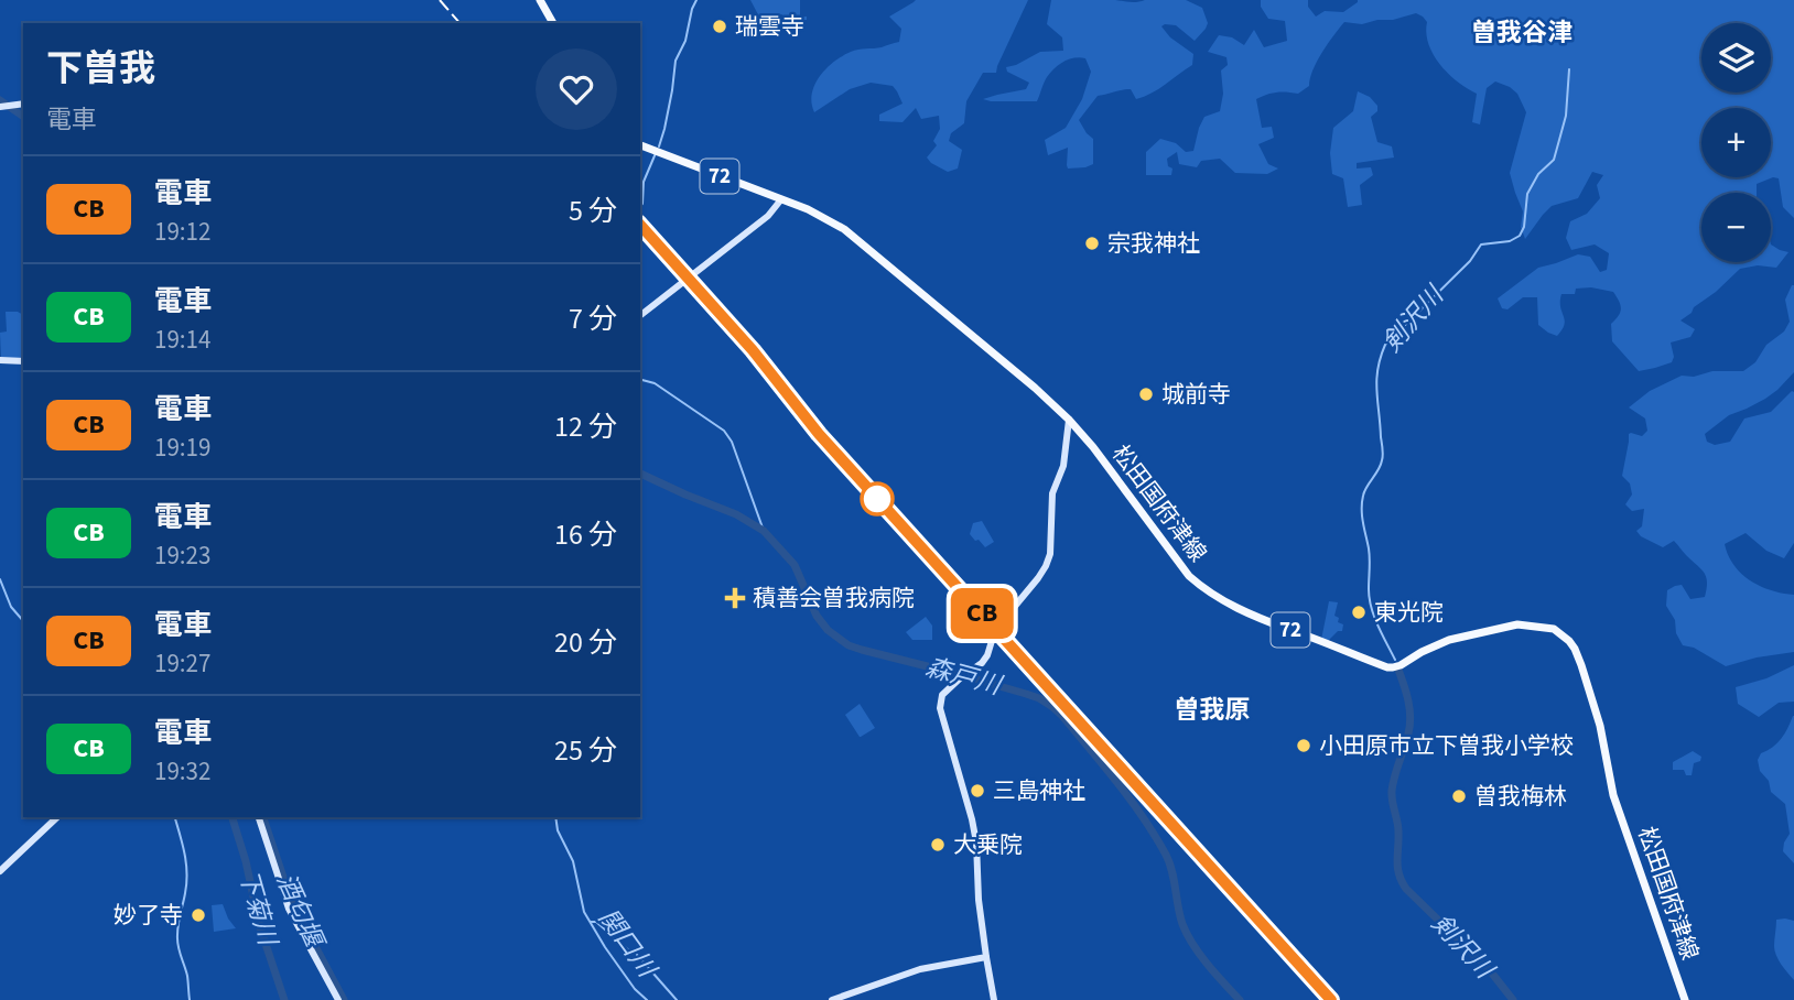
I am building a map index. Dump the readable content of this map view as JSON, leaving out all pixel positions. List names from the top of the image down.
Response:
{
  "streets": {
    "main road": ["72", "松田国府津線"]
  },
  "districts": ["曽我谷津", "曽我原"],
  "water": [
    "剣沢川",
    "森戸川",
    "下菊川",
    "酒匂堰",
    "関口川"
  ],
  "places": {
    "other": [
      "瑞雲寺",
      "宗我神社",
      "城前寺",
      "東光院",
      "小田原市立下曽我小学校",
      "三島神社",
      "曽我梅林",
      "大乗院",
      "妙了寺"
    ],
    "health": ["積善会曽我病院"]
  },
  "page": {
    "on_map": "CB",
    "map_buttons": ["+", "−"],
    "heading": ["下曽我", "電車"],
    "list": [
      {
        "mark": "CB",
        "name": "電車",
        "note": "19:12",
        "value": "5 分"
      },
      {
        "mark": "CB",
        "name": "電車",
        "note": "19:14",
        "value": "7 分"
      },
      {
        "mark": "CB",
        "name": "電車",
        "note": "19:19",
        "value": "12 分"
      },
      {
        "mark": "CB",
        "name": "電車",
        "note": "19:23",
        "value": "16 分"
      },
      {
        "mark": "CB",
        "name": "電車",
        "note": "19:27",
        "value": "20 分"
      },
      {
        "mark": "CB",
        "name": "電車",
        "note": "19:32",
        "value": "25 分"
      }
    ]
  }
}
